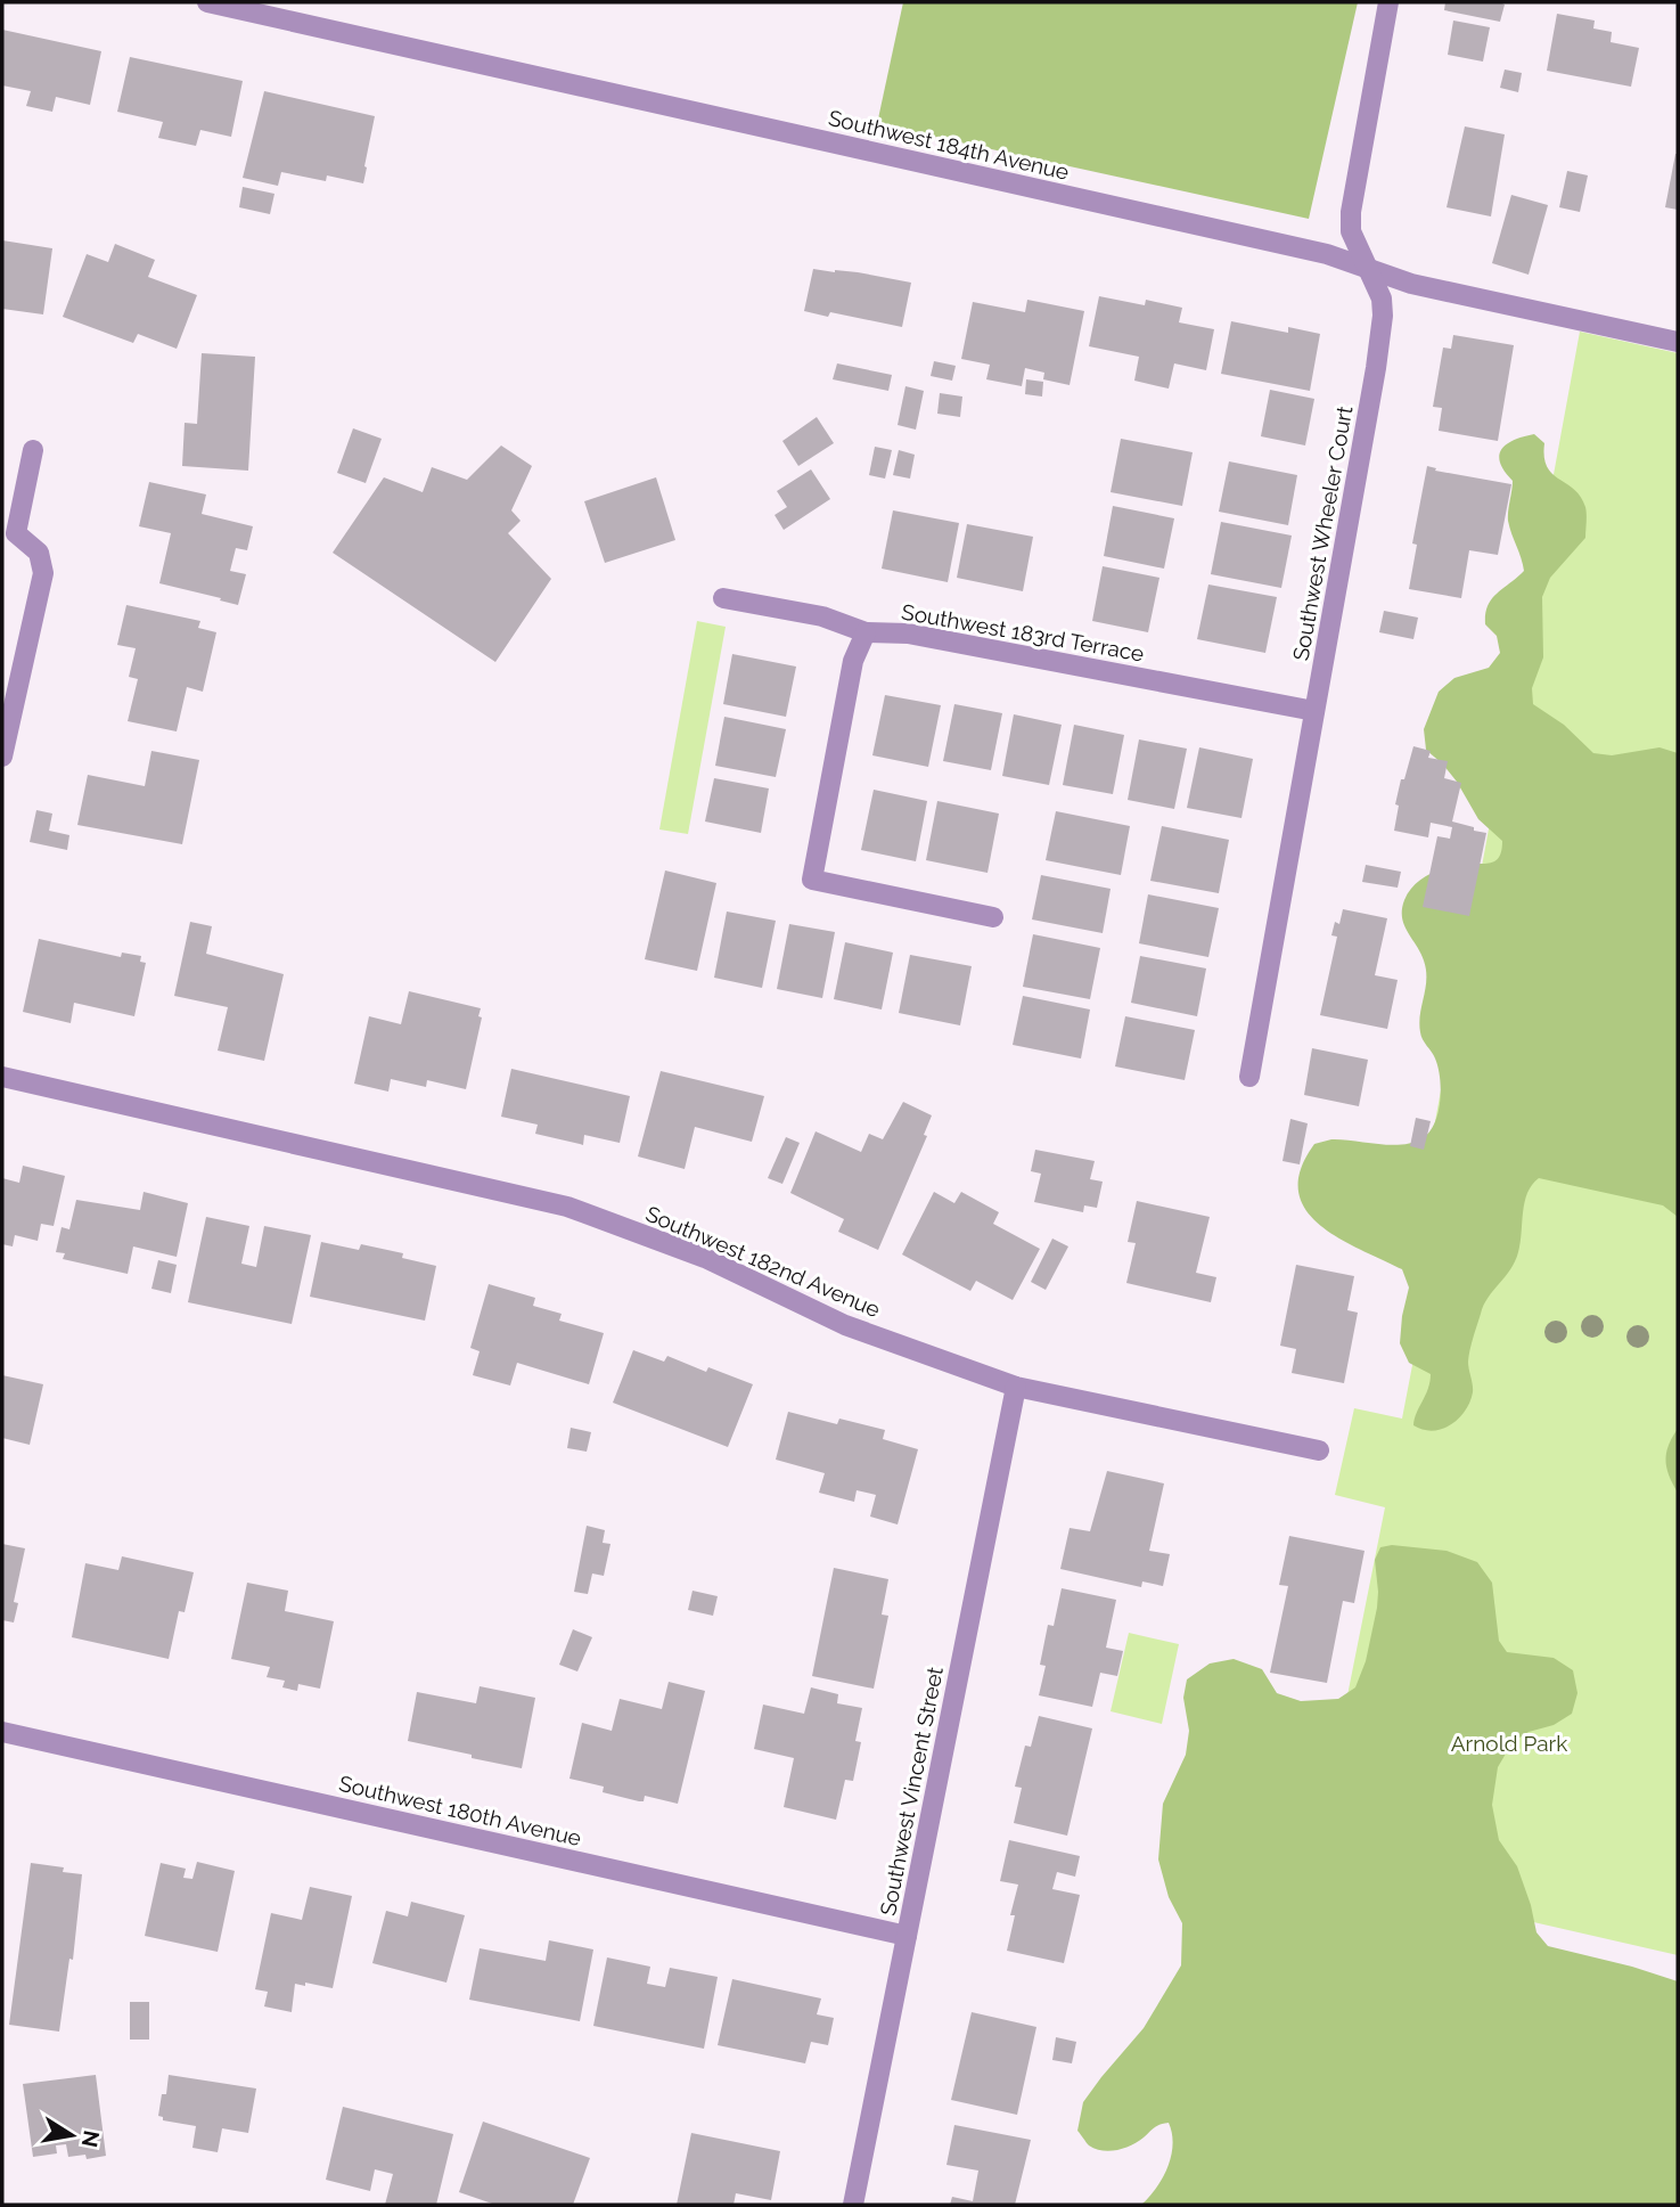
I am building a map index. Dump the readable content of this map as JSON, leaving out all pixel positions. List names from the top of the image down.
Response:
{
  "streets": {
    "street": [
      "Southwest 184th Avenue",
      "Southwest Wheeler Court",
      "Southwest 183rd Terrace",
      "Southwest 182nd Avenue",
      "Southwest Vincent Street",
      "Southwest 180th Avenue"
    ]
  },
  "crossings": [
    ["Southwest 184th Avenue", "Southwest Wheeler Court"],
    ["Southwest Wheeler Court", "Southwest 183rd Terrace"],
    ["Southwest 182nd Avenue", "Southwest Vincent Street"],
    ["Southwest Vincent Street", "Southwest 180th Avenue"]
  ],
  "parks": ["Arnold Park"],
  "north": "right"
}
